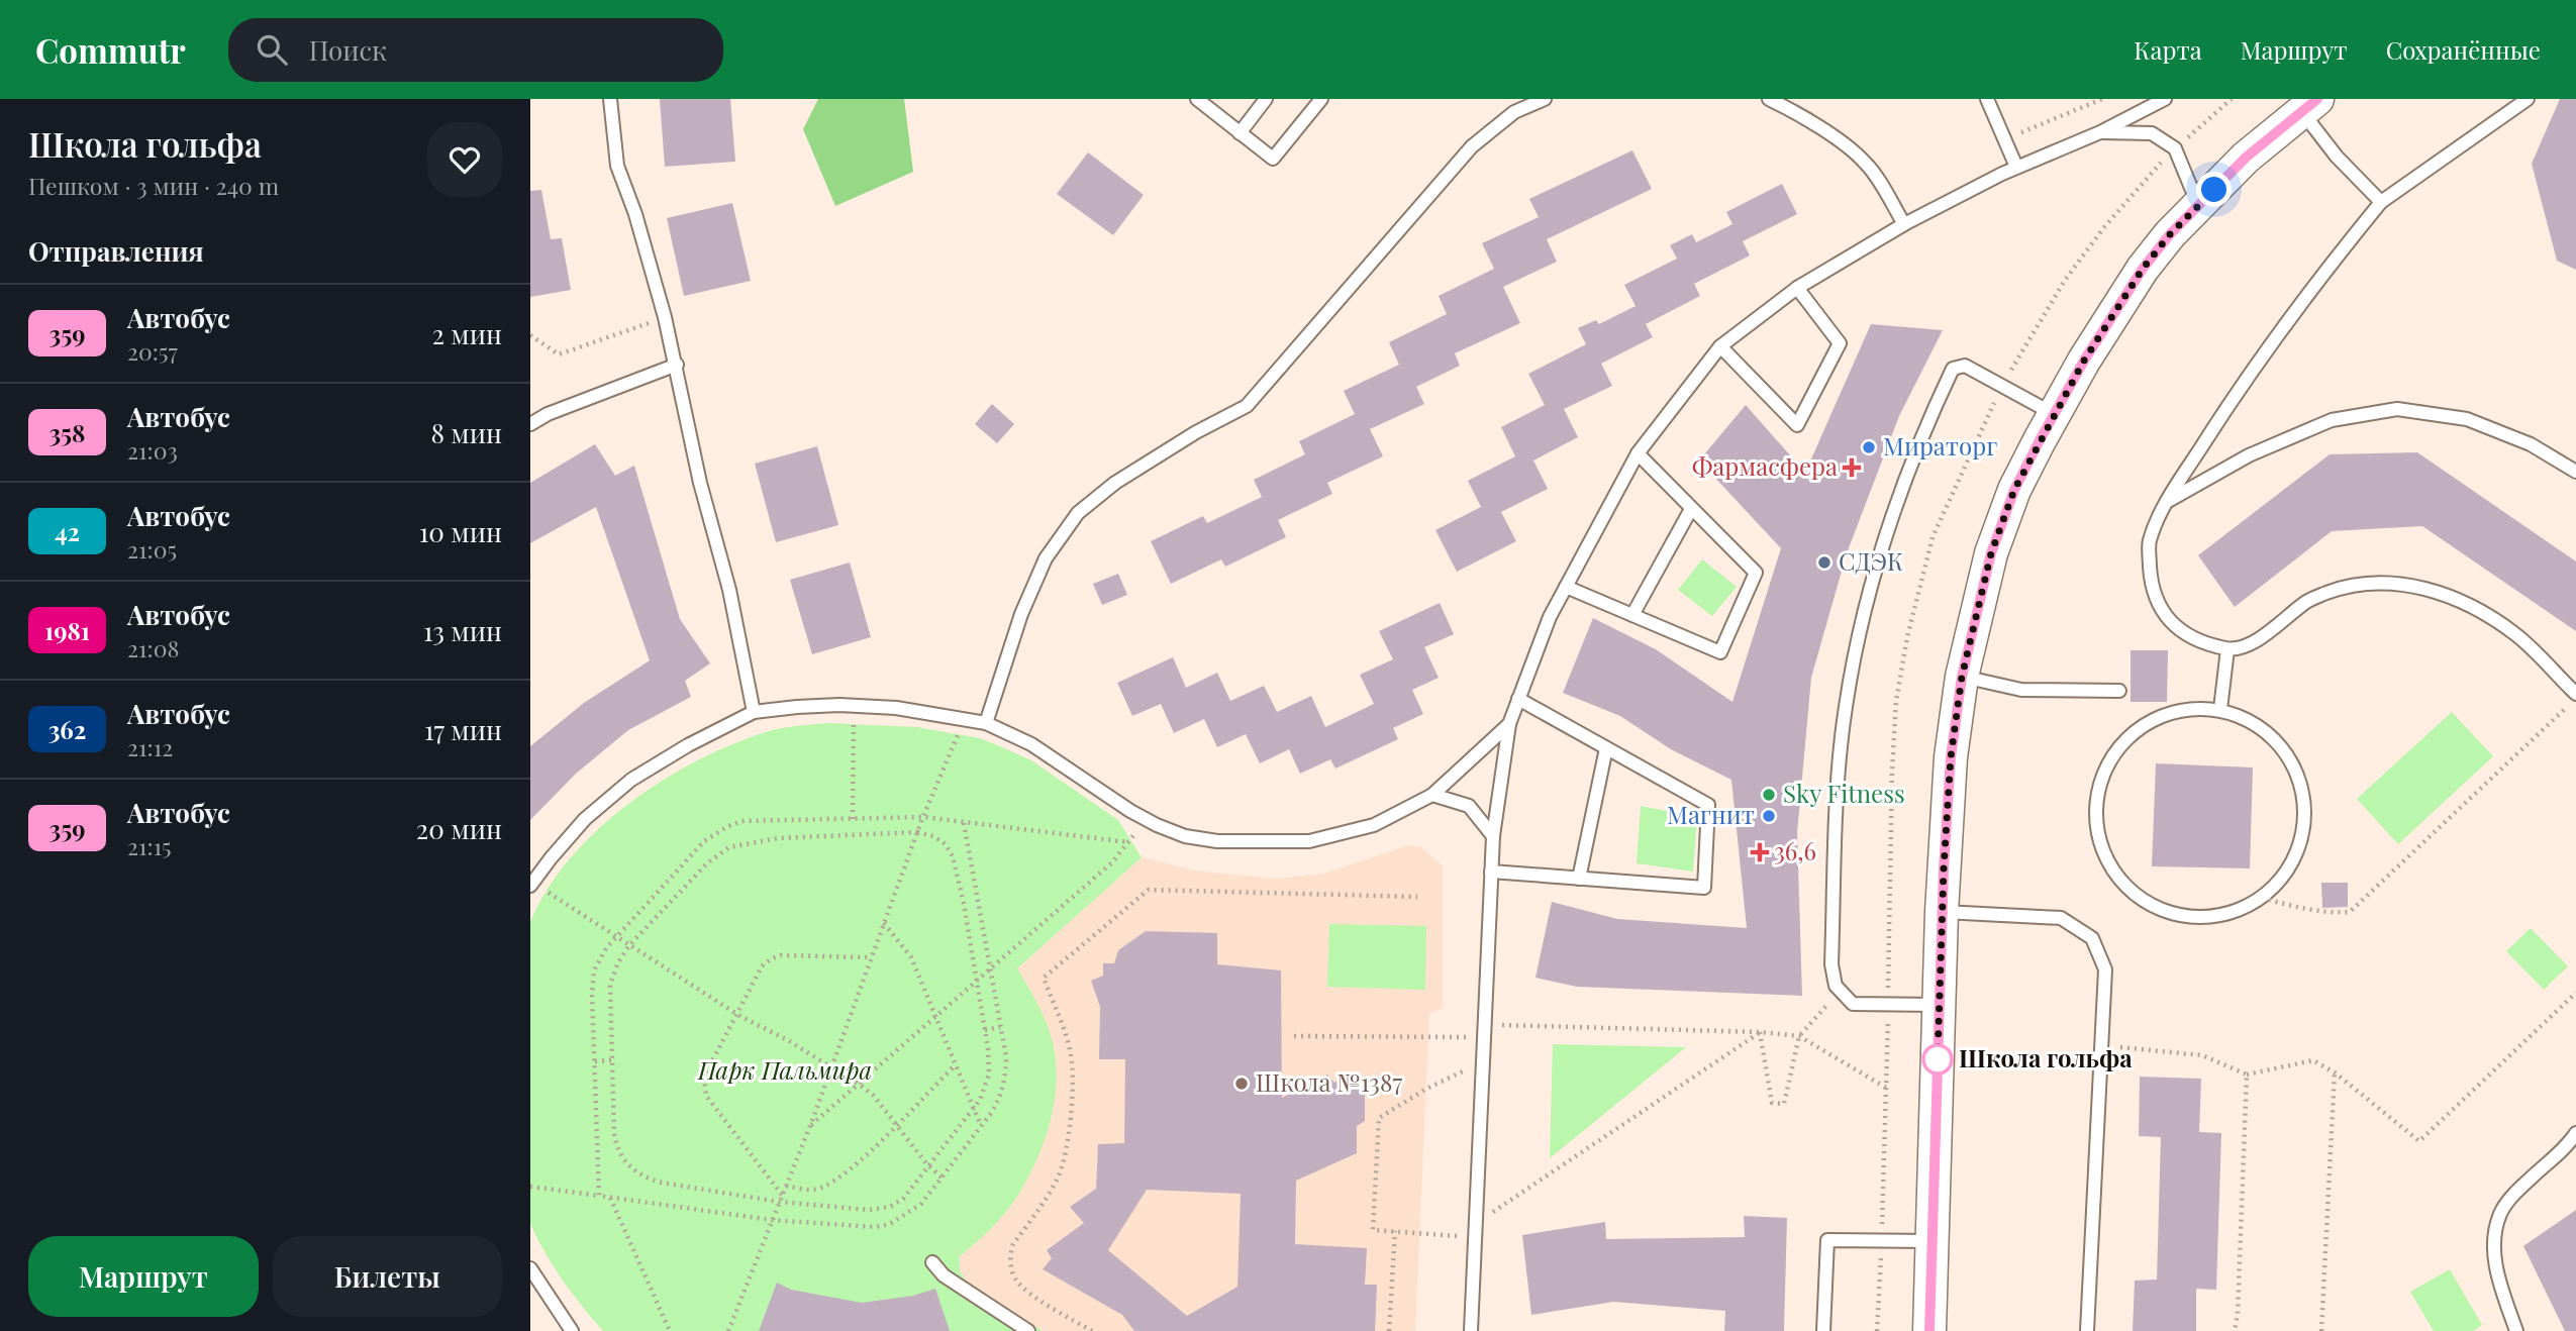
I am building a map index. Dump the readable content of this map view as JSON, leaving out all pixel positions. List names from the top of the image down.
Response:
{
  "parks": ["Парк Пальмира"],
  "places": {
    "other": [
      "Мираторг",
      "СДЭК",
      "Sky Fitness",
      "Магнит",
      "Школа гольфа",
      "Школа №1387"
    ],
    "health": ["Фармасфера", "36,6"]
  },
  "lines": ["bus line 359"],
  "page": {
    "header": "Commutr",
    "search": "Поиск",
    "nav": ["Карта", "Маршрут", "Сохранённые"],
    "heading": [
      ["Школа гольфа", "Пешком · 3 мин · 240 m"],
      "Отправления"
    ],
    "list": [
      {
        "mark": "359",
        "name": "Автобус",
        "note": "20:57",
        "value": "2 мин"
      },
      {
        "mark": "358",
        "name": "Автобус",
        "note": "21:03",
        "value": "8 мин"
      },
      {
        "mark": "42",
        "name": "Автобус",
        "note": "21:05",
        "value": "10 мин"
      },
      {
        "mark": "1981",
        "name": "Автобус",
        "note": "21:08",
        "value": "13 мин"
      },
      {
        "mark": "362",
        "name": "Автобус",
        "note": "21:12",
        "value": "17 мин"
      },
      {
        "mark": "359",
        "name": "Автобус",
        "note": "21:15",
        "value": "20 мин"
      }
    ],
    "buttons": ["Маршрут", "Билеты"]
  }
}
